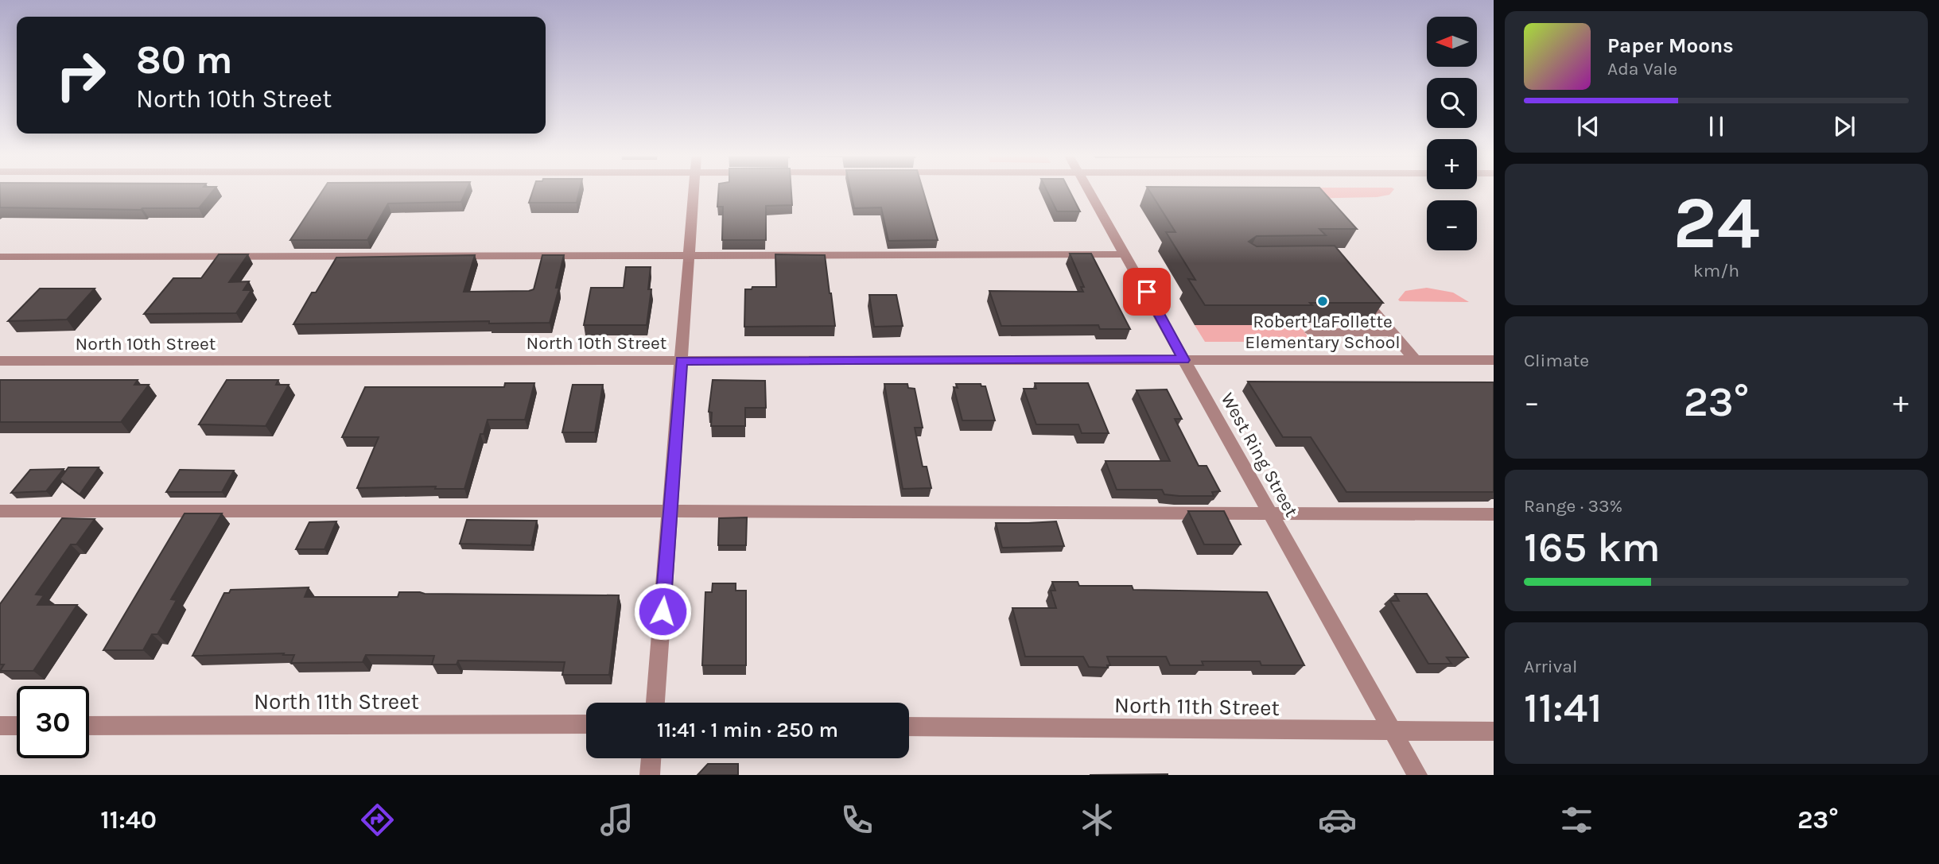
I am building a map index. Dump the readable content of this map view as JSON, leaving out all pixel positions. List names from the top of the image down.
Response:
{
  "streets": {
    "street": ["North 10th Street", "West Ring Street", "North 11th Street"]
  },
  "crossings": [
    ["North 10th Street", "West Ring Street"],
    ["West Ring Street", "North 11th Street"]
  ],
  "places": ["Robert LaFollette Elementary School"],
  "north": "left",
  "page": {
    "map_buttons": ["+", "−"],
    "turn": ["80 m", "North 10th Street"],
    "song": ["Paper Moons", "Ada Vale"],
    "tile": [
      ["24", "km/h"],
      "Climate",
      ["Range · 33%", "165 km"],
      ["Arrival", "11:41"]
    ],
    "heat": ["−", "23°", "+"],
    "limit": "30",
    "trip": "11:41 · 1 min · 250 m",
    "tabs": ["11:40", "23°"]
  }
}
